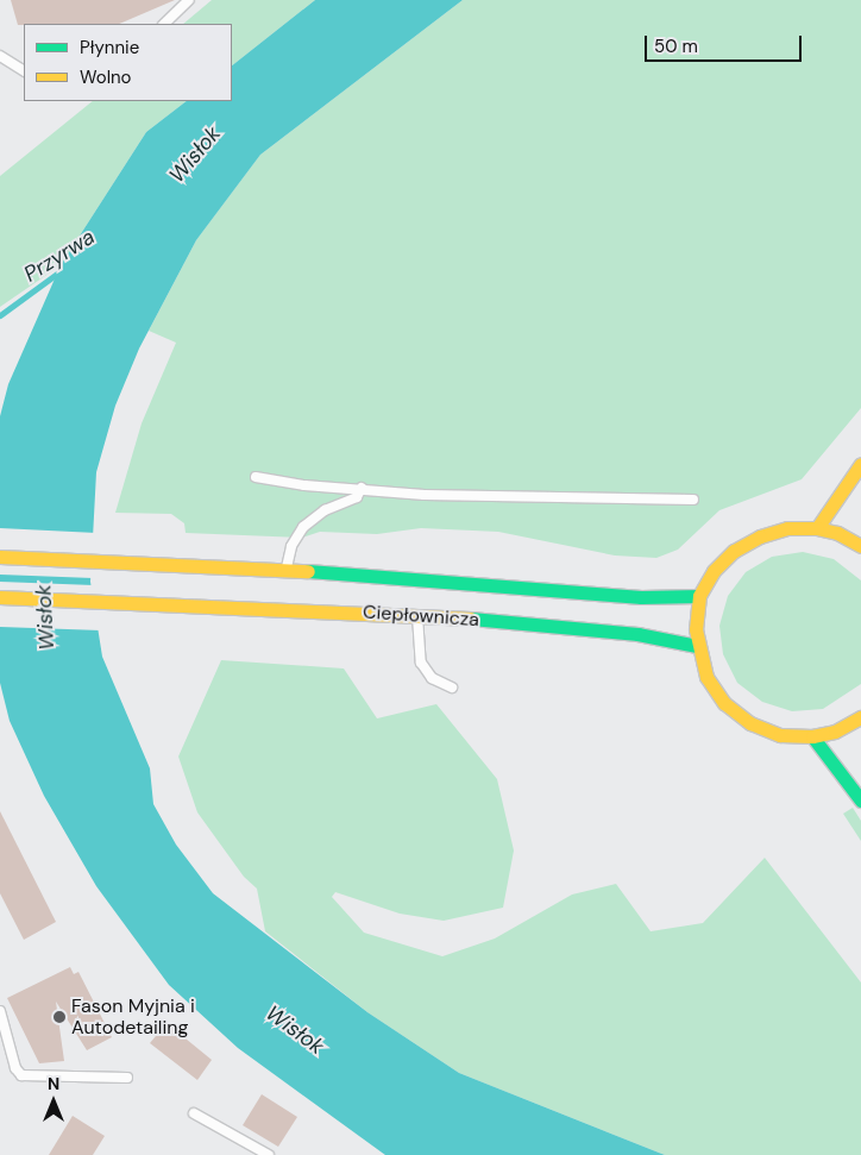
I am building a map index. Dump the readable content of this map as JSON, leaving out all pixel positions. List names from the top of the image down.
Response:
{
  "streets": {
    "main road": ["Ciepłownicza"]
  },
  "water": ["Wisłok", "Przyrwa"],
  "places": ["Fason Myjnia i Autodetailing"],
  "legend": ["Płynnie", "Wolno"],
  "scale_bar": "50 m",
  "north": "top"
}
